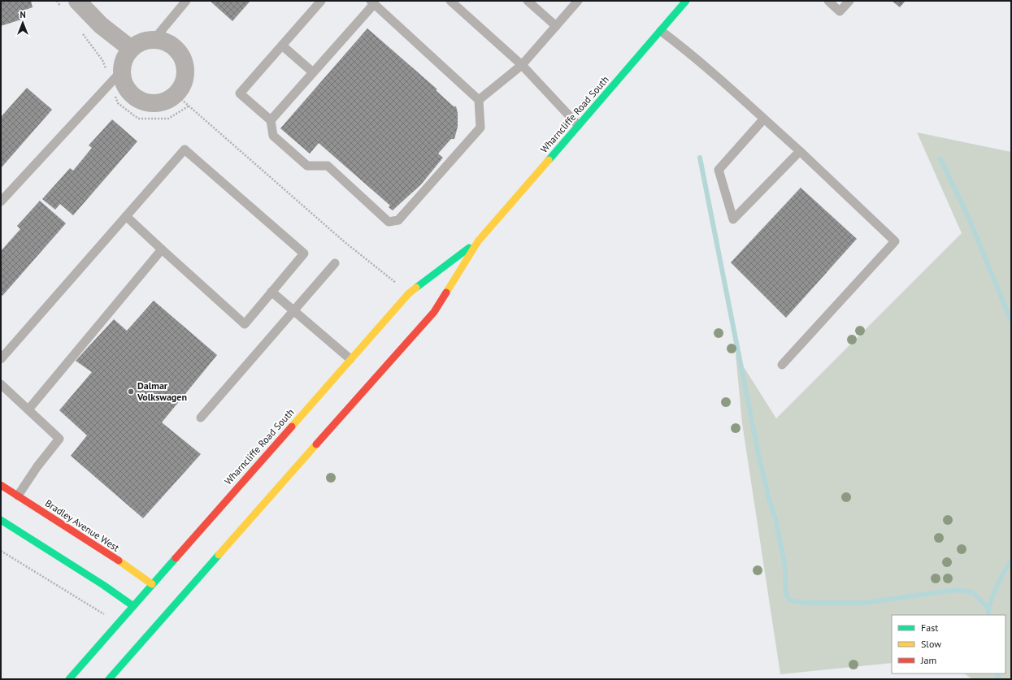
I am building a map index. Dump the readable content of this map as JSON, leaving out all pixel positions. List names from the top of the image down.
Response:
{
  "streets": {
    "main road": ["Wharncliffe Road South", "Bradley Avenue West"]
  },
  "crossings": [
    ["Wharncliffe Road South", "Bradley Avenue West"]
  ],
  "places": ["Dalmar Volkswagen"],
  "legend": ["Fast", "Slow", "Jam"],
  "north": "top"
}
